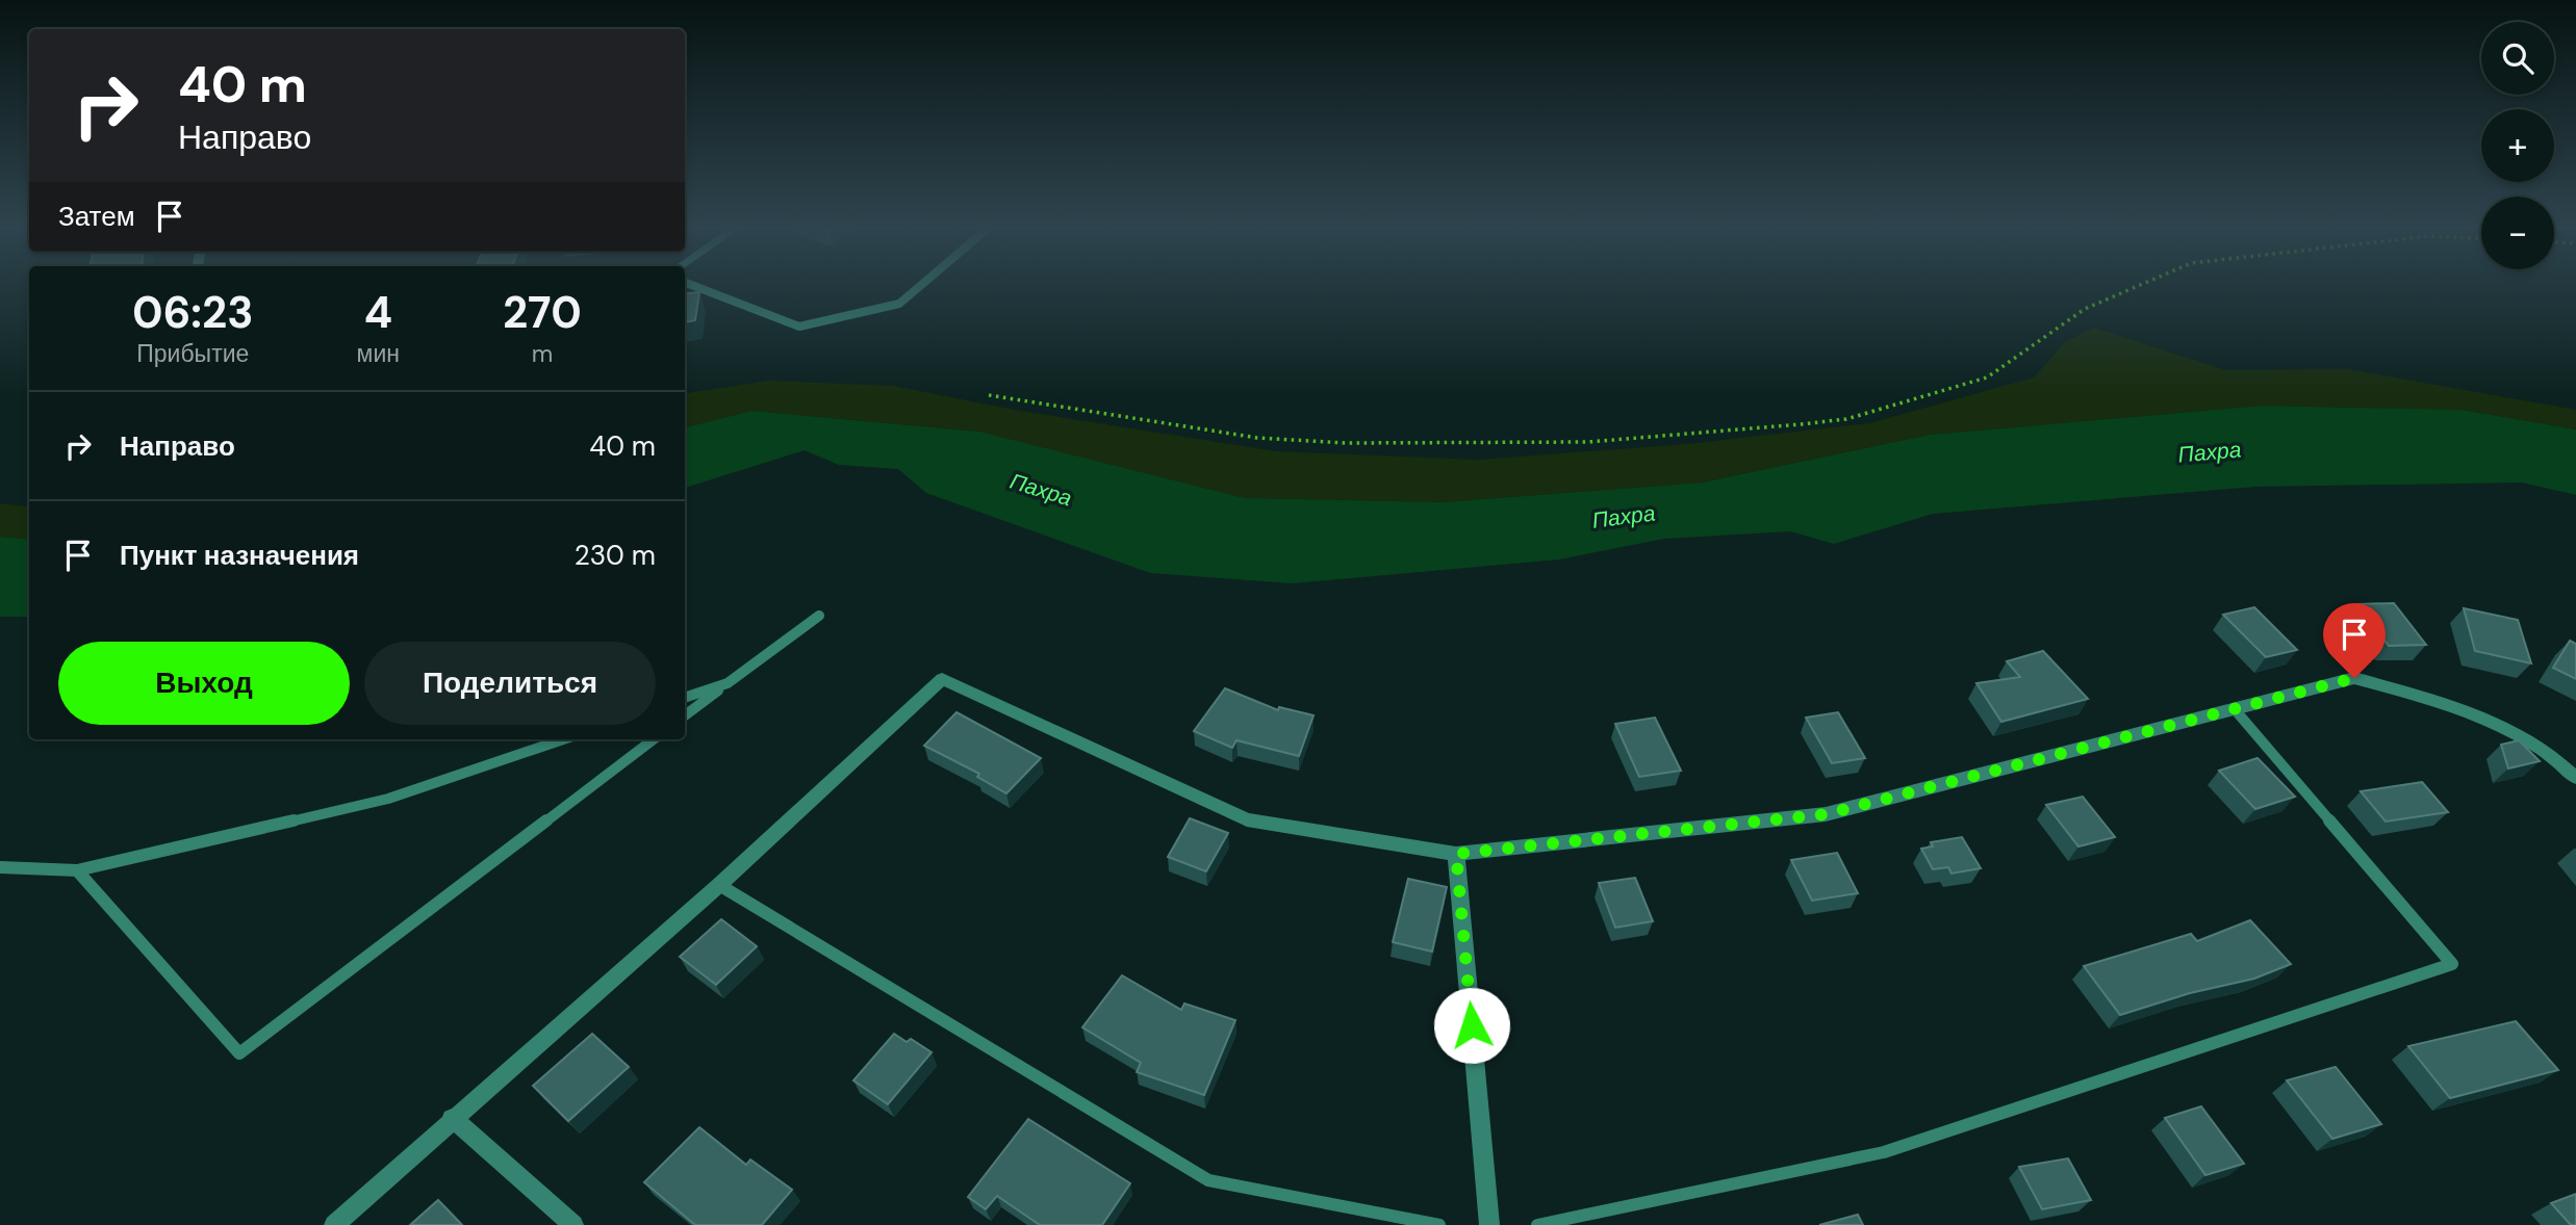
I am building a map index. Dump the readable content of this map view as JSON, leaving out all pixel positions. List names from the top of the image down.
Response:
{
  "water": ["Пахра"],
  "page": {
    "map_buttons": ["+", "−"],
    "turn": ["40 m", "Направо"],
    "then": "Затем",
    "eta": [
      "06:23",
      "Прибытие",
      "4",
      "мин",
      "270",
      "m"
    ],
    "list": [
      {
        "name": "Направо",
        "value": "40 m"
      },
      {
        "name": "Пункт назначения",
        "value": "230 m"
      }
    ],
    "buttons": ["Выход", "Поделиться"]
  }
}
